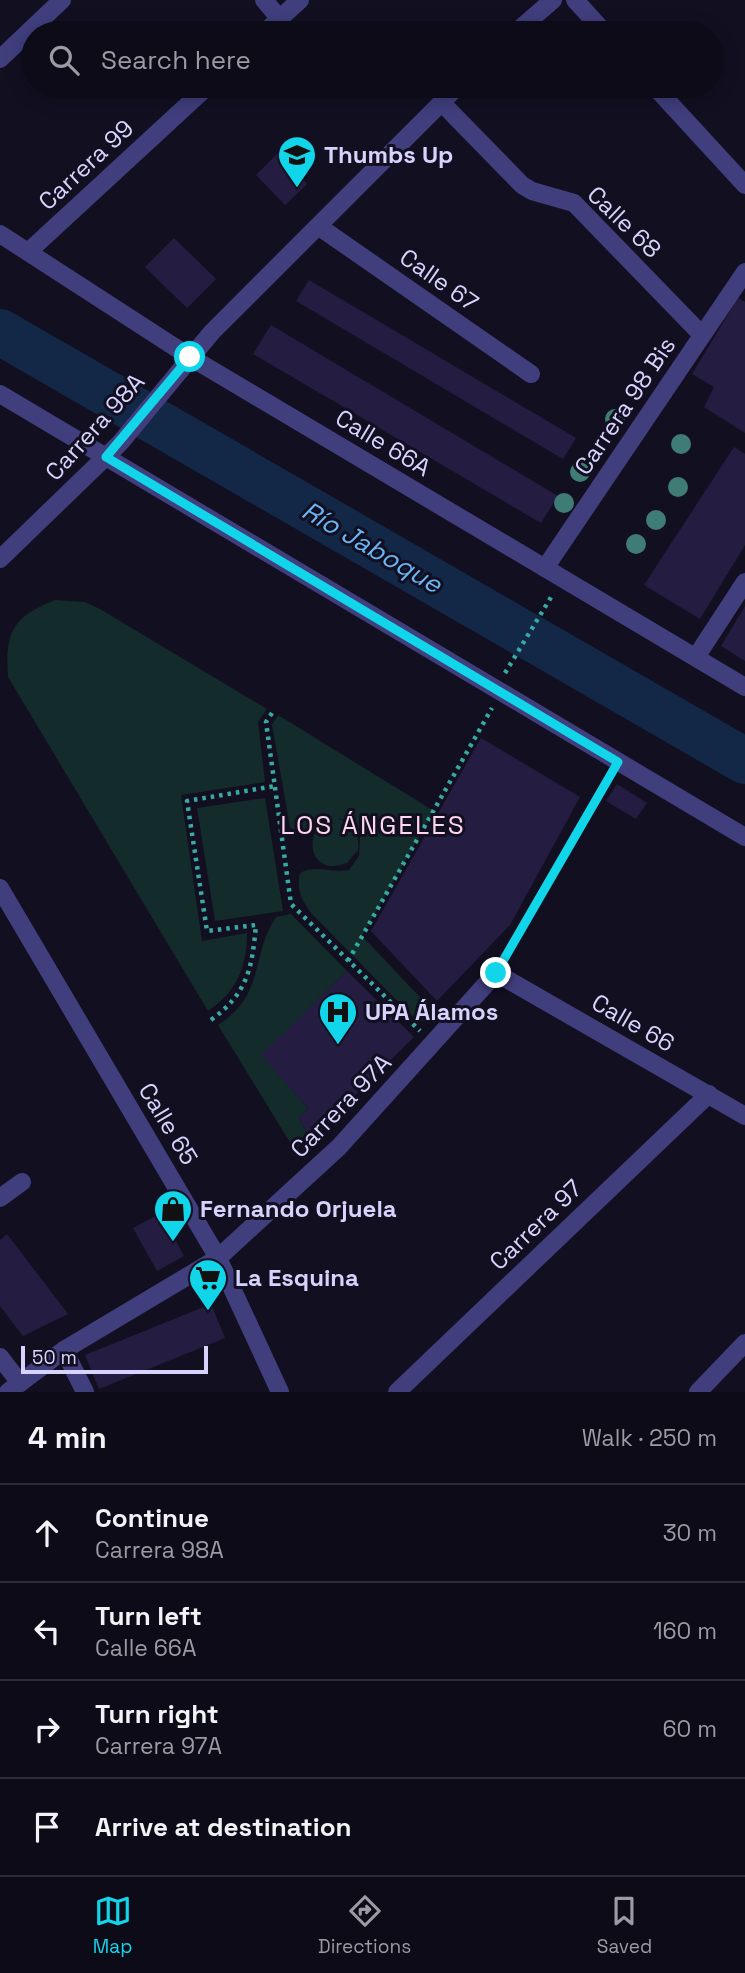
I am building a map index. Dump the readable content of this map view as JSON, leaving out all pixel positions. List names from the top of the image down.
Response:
{
  "streets": {
    "street": [
      "Carrera 99",
      "Calle 68",
      "Calle 67",
      "Carrera 98 Bis",
      "Carrera 98A",
      "Calle 66A",
      "Calle 66",
      "Carrera 97A",
      "Calle 65",
      "Carrera 97"
    ]
  },
  "crossings": [
    ["Carrera 99", "Calle 66A"],
    ["Calle 68", "Carrera 98 Bis"],
    ["Calle 68", "Carrera 98A"],
    ["Calle 67", "Carrera 98A"],
    ["Carrera 98 Bis", "Calle 66A"],
    ["Carrera 98A", "Calle 66A"],
    ["Calle 66", "Carrera 97A"],
    ["Calle 66", "Carrera 97"],
    ["Carrera 97A", "Calle 65"]
  ],
  "districts": ["LOS ÁNGELES"],
  "water": ["Río Jaboque"],
  "places": {
    "school or university": ["Thumbs Up"],
    "hospital": ["UPA Álamos"],
    "shop": ["Fernando Orjuela"],
    "supermarket": ["La Esquina"]
  },
  "scale_bar": "50 m",
  "page": {
    "search": "Search here",
    "scale": "50 m",
    "heading": ["4 min", "Walk · 250 m"],
    "list": [
      ["Continue", "Carrera 98A", "30 m"],
      ["Turn left", "Calle 66A", "160 m"],
      ["Turn right", "Carrera 97A", "60 m"],
      "Arrive at destination"
    ],
    "nav": ["Map", "Directions", "Saved"]
  }
}
